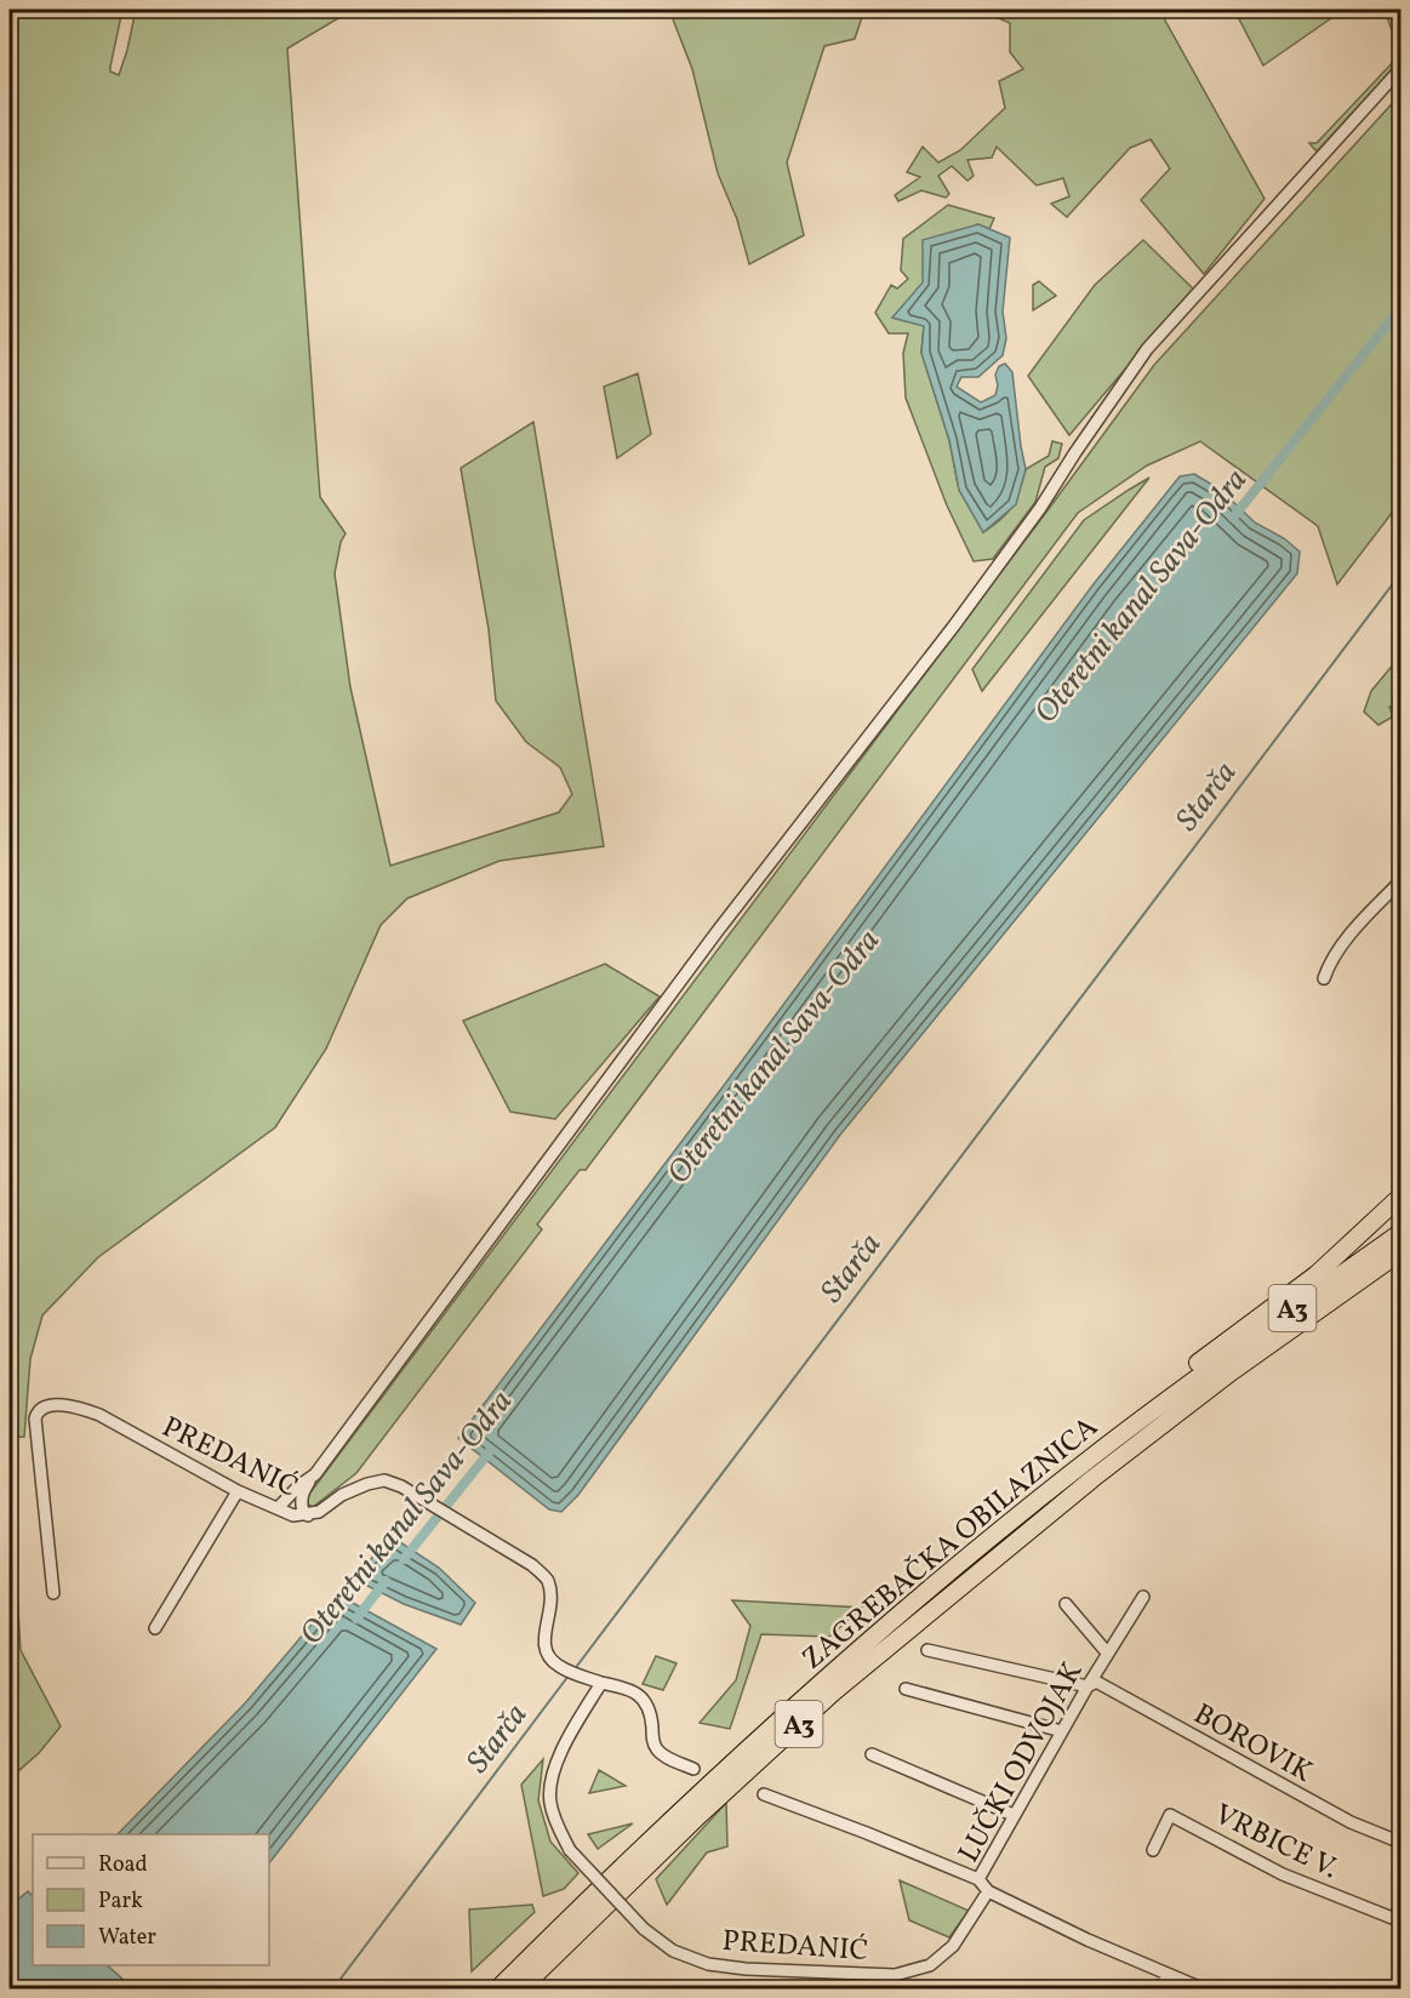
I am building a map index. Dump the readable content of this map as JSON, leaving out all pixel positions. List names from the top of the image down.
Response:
{
  "streets": {
    "highway": ["A3", "ZAGREBAČKA OBILAZNICA"],
    "street": [
      "PREDANIĆ",
      "BOROVIK",
      "LUČKI ODVOJAK",
      "VRBICE V."
    ]
  },
  "crossings": [
    ["PREDANIĆ", "LUČKI ODVOJAK"],
    ["BOROVIK", "LUČKI ODVOJAK"]
  ],
  "water": ["Oteretni kanal Sava-Odra", "Starča"],
  "legend": ["Road", "Park", "Water"]
}
